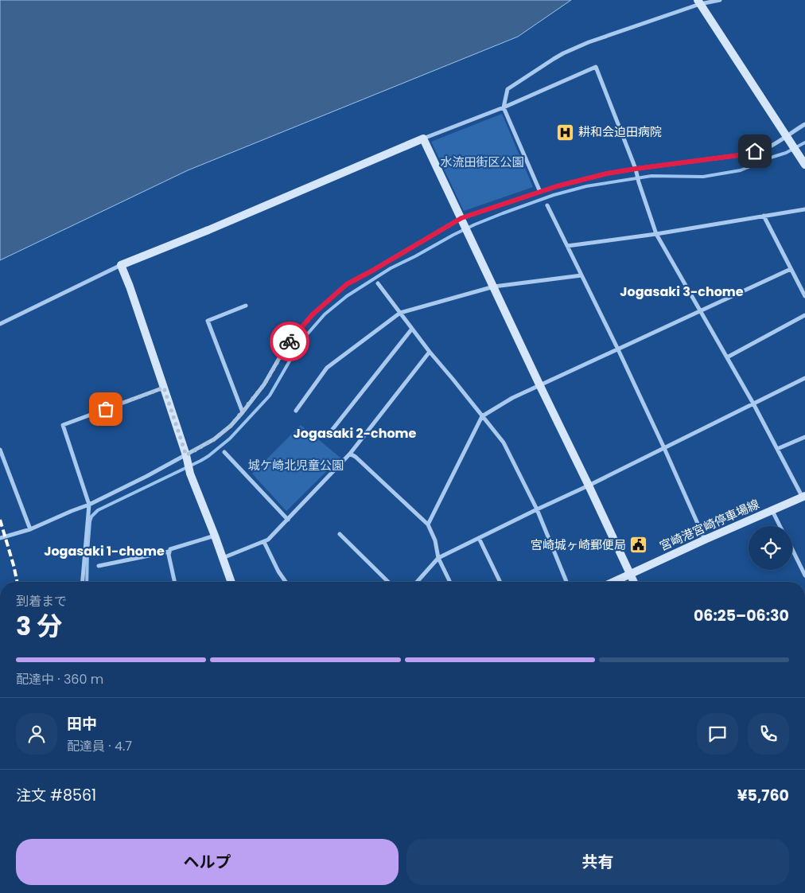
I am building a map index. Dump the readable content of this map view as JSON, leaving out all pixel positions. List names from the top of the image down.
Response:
{
  "streets": {
    "street": ["宮崎港宮崎停車場線"]
  },
  "districts": ["Jogasaki 3-chome", "Jogasaki 2-chome", "Jogasaki 1-chome"],
  "parks": ["水流田街区公園", "城ケ崎北児童公園"],
  "places": {
    "hospital": ["耕和会迫田病院"],
    "public building": ["宮崎城ヶ崎郵便局"]
  },
  "page": {
    "heading": ["3 分", "到着まで", "06:25–06:30"],
    "panel": [
      "田中",
      "配達員 · 4.7",
      "注文 #8561",
      "¥5,760"
    ],
    "bar": "配達中 · 360 m",
    "buttons": ["ヘルプ", "共有"]
  }
}
